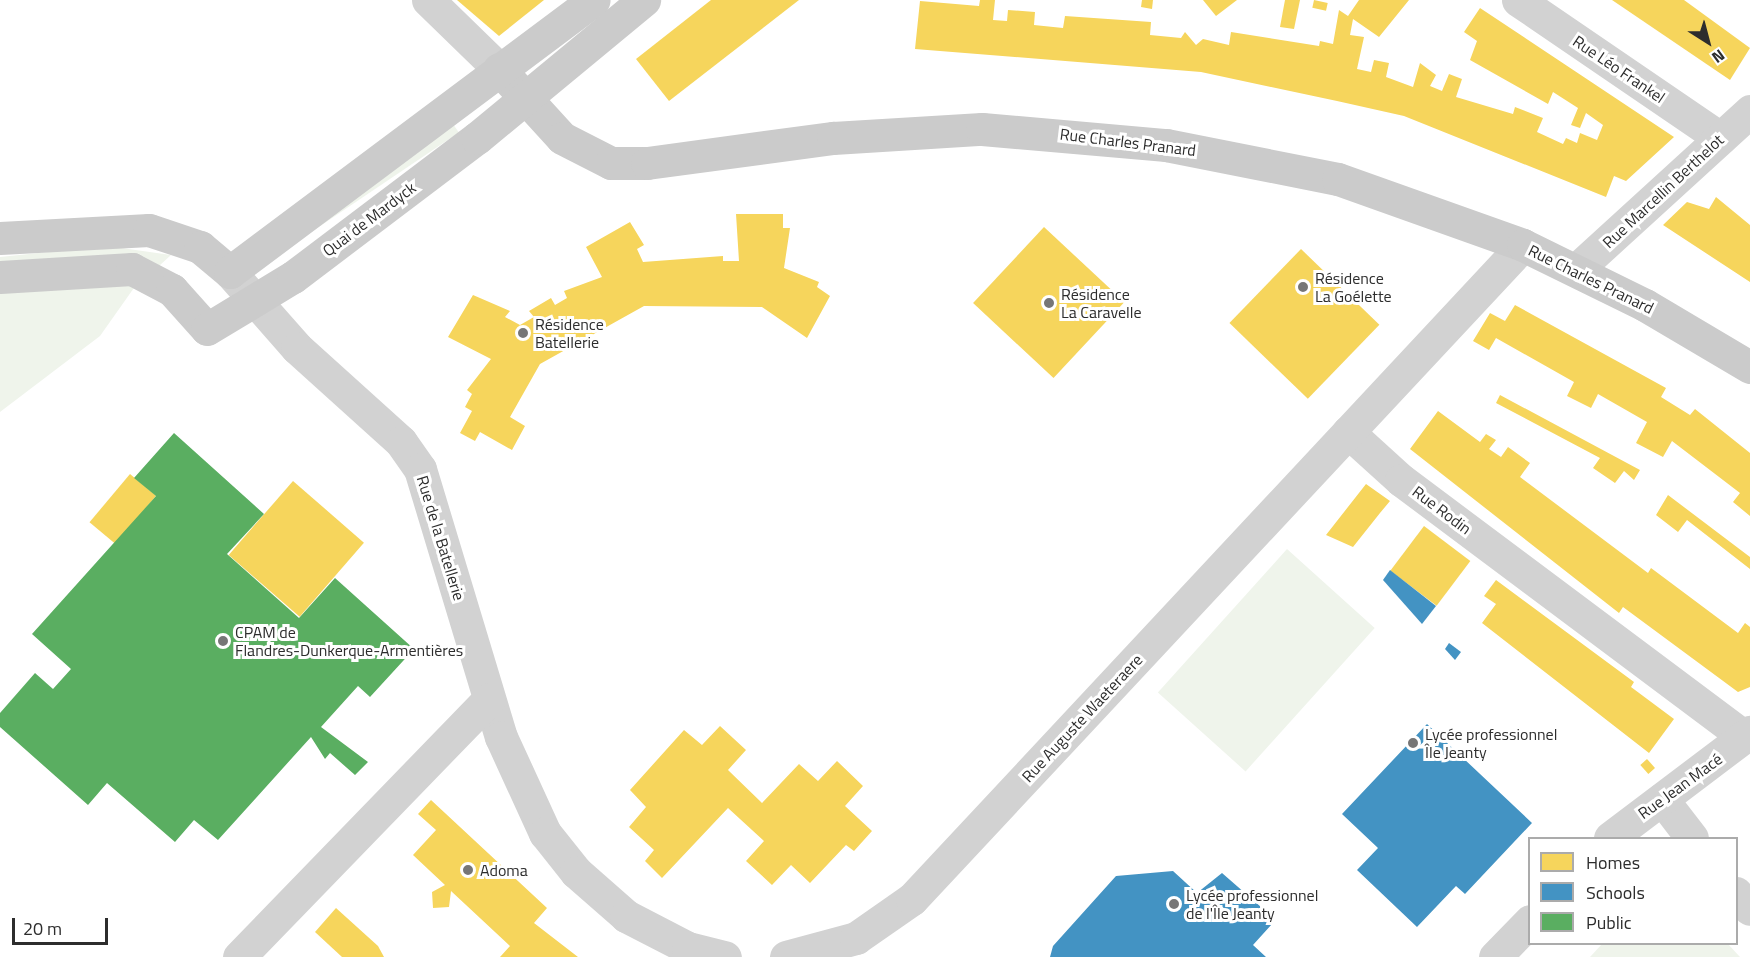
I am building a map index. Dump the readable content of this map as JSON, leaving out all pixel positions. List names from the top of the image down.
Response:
{
  "streets": {
    "street": [
      "Rue Léo Frankel",
      "Rue Charles Pranard",
      "Rue Marcellin Berthelot",
      "Quai de Mardyck",
      "Rue Rodin",
      "Rue de la Batellerie",
      "Rue Auguste Waeteraere",
      "Rue Jean Macé"
    ]
  },
  "crossings": [
    ["Rue Léo Frankel", "Rue Marcellin Berthelot"],
    ["Rue Charles Pranard", "Rue Marcellin Berthelot"],
    ["Rue Charles Pranard", "Quai de Mardyck"],
    ["Quai de Mardyck", "Rue de la Batellerie"],
    ["Rue Rodin", "Rue Auguste Waeteraere"],
    ["Rue Rodin", "Rue Jean Macé"]
  ],
  "places": [
    "Résidence La Goélette",
    "Résidence La Caravelle",
    "Résidence Batellerie",
    "CPAM de Flandres-Dunkerque-Armentières",
    "Lycée professionnel Île Jeanty",
    "Adoma",
    "Lycée professionnel de l'Île Jeanty"
  ],
  "legend": ["Homes", "Schools", "Public"],
  "scale_bar": "20 m",
  "north": "bottom right"
}
